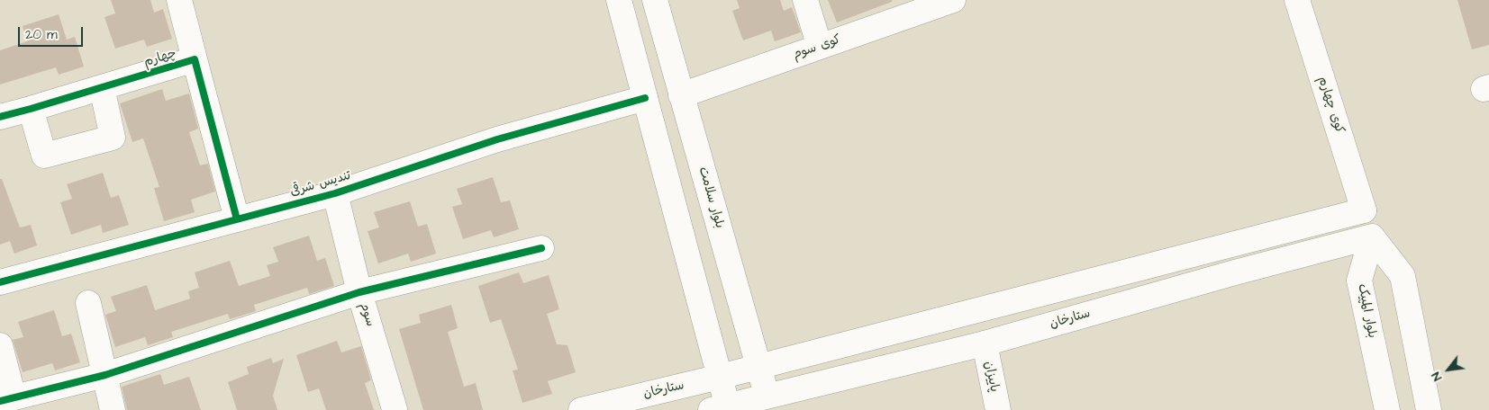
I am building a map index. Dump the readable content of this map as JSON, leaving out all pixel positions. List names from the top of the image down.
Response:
{
  "streets": {
    "street": [
      "کوی سوم",
      "چهارم",
      "کوی چهارم",
      "تندیس شرقی",
      "بلوار سلامت",
      "بلوار المپیک",
      "سوم",
      "ستارخان",
      "پاییزان"
    ]
  },
  "crossings": [
    ["کوی سوم", "بلوار سلامت"],
    ["چهارم", "تندیس شرقی"],
    ["کوی چهارم", "بلوار سلامت"],
    ["کوی چهارم", "ستارخان"],
    ["تندیس شرقی", "سوم"],
    ["بلوار سلامت", "ستارخان"],
    ["بلوار المپیک", "ستارخان"],
    ["ستارخان", "پاییزان"]
  ],
  "scale_bar": "20 m",
  "north": "bottom left"
}
